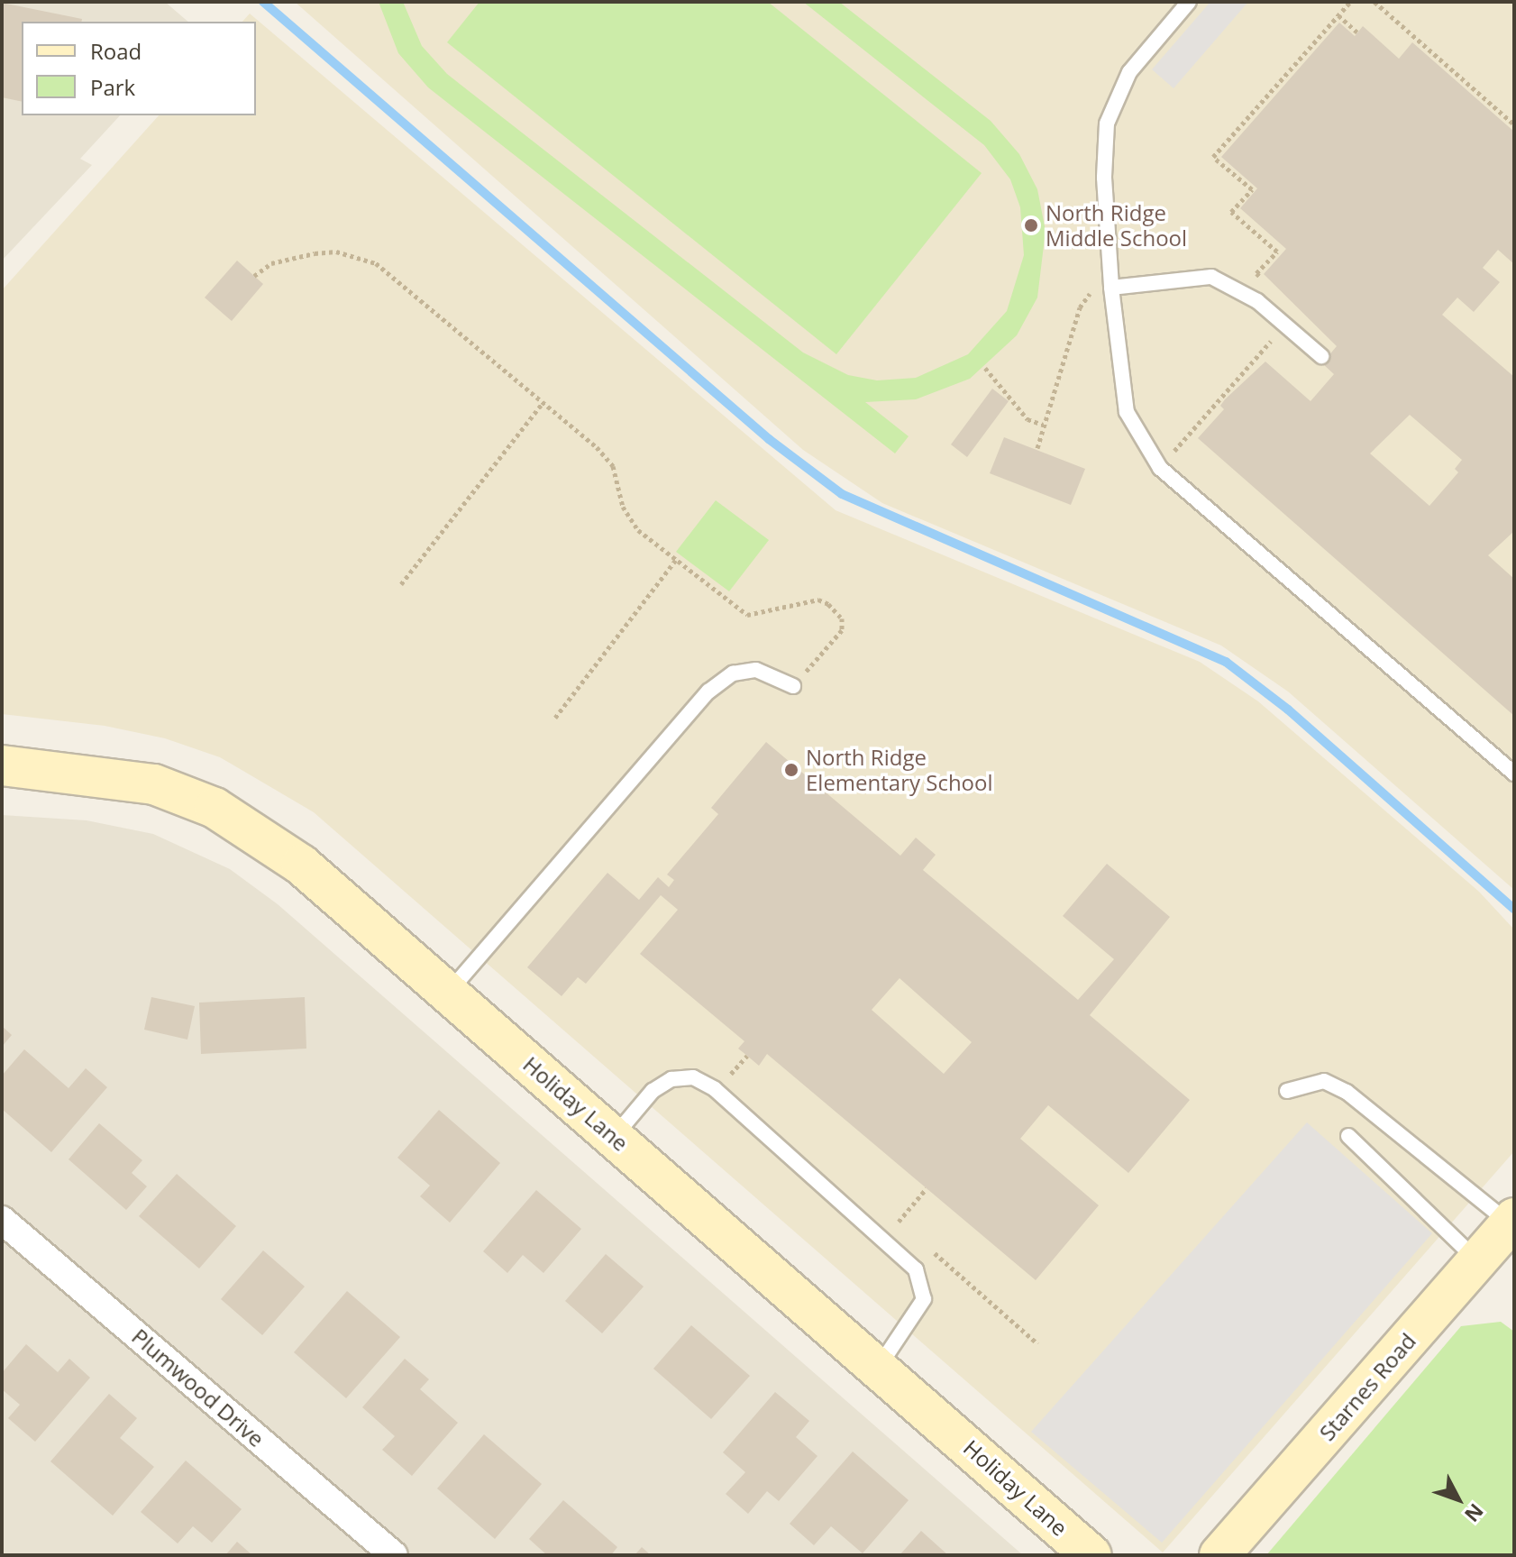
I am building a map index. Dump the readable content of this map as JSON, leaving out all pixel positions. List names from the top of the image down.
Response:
{
  "streets": {
    "street": ["Holiday Lane", "Starnes Road", "Plumwood Drive"]
  },
  "places": ["North Ridge Middle School", "North Ridge Elementary School"],
  "legend": ["Road", "Park"],
  "north": "bottom right"
}
